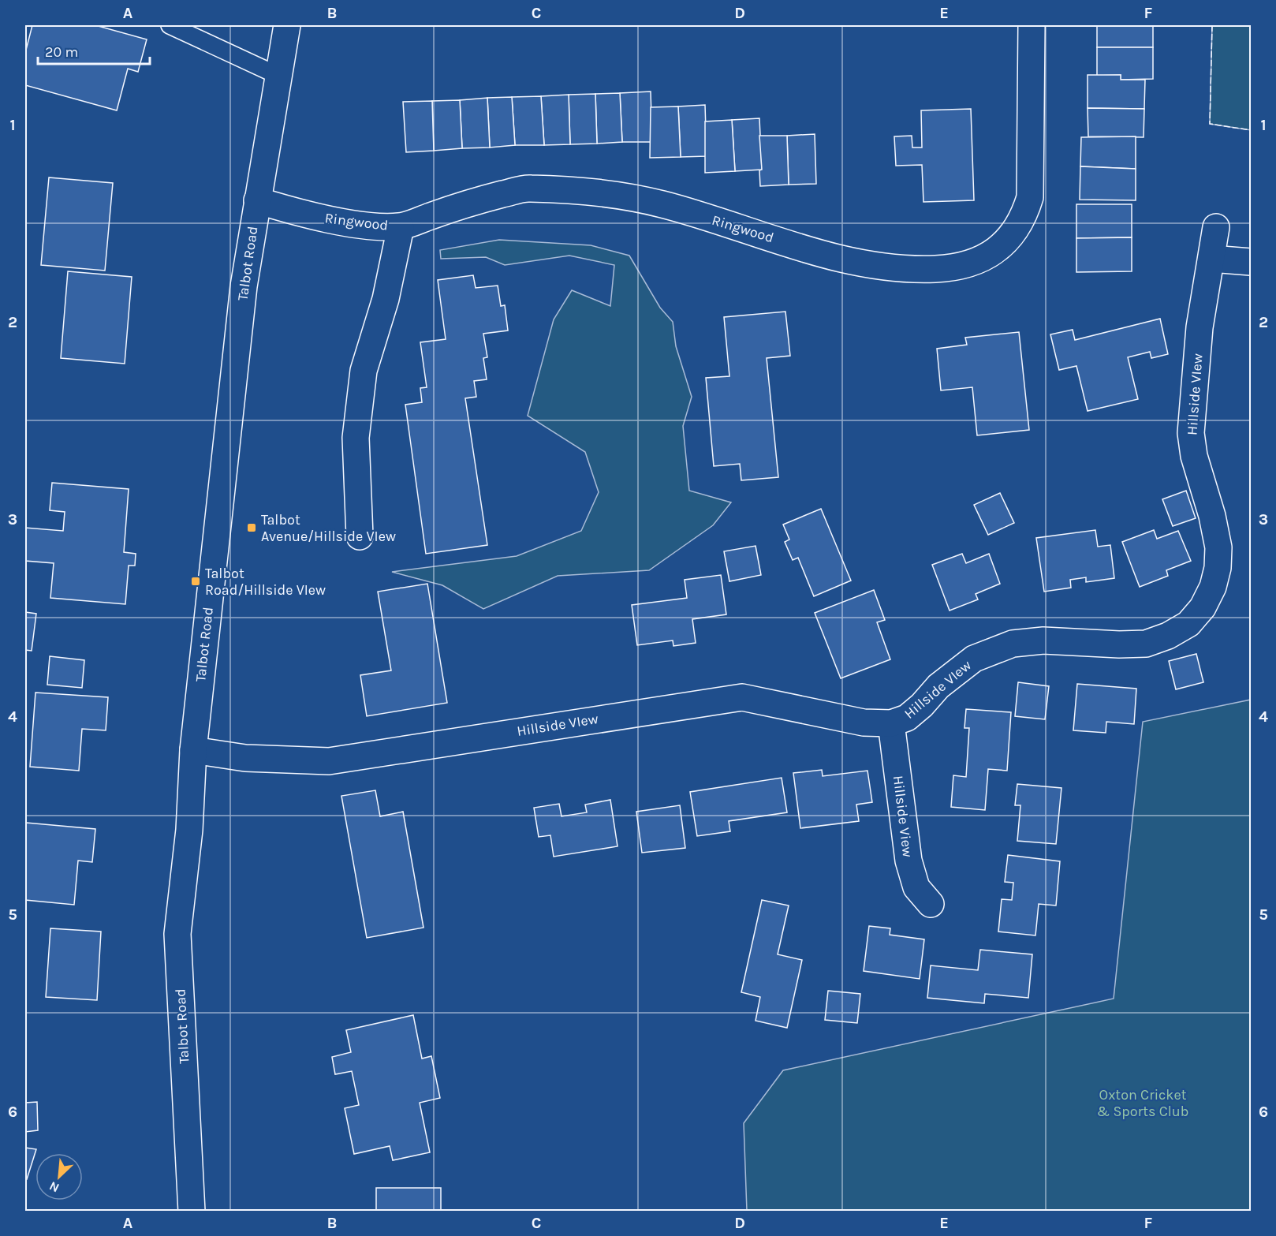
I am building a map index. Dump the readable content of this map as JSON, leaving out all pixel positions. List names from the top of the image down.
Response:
{
  "streets": {
    "street": [
      "Ringwood",
      "Talbot Road",
      "Hillside VIew",
      "Hillside View"
    ]
  },
  "crossings": [
    ["Ringwood", "Talbot Road"],
    ["Talbot Road", "Hillside VIew"],
    ["Hillside VIew", "Hillside View"]
  ],
  "parks": ["Oxton Cricket & Sports Club"],
  "places": {
    "transit": ["Talbot Avenue/Hillside VIew", "Talbot Road/Hillside VIew"]
  },
  "scale_bar": "20 m",
  "north": "bottom left",
  "grid": {
    "columns": [
      "A",
      "B",
      "C",
      "D",
      "E",
      "F"
    ],
    "rows": [
      "1",
      "2",
      "3",
      "4",
      "5",
      "6"
    ]
  }
}
